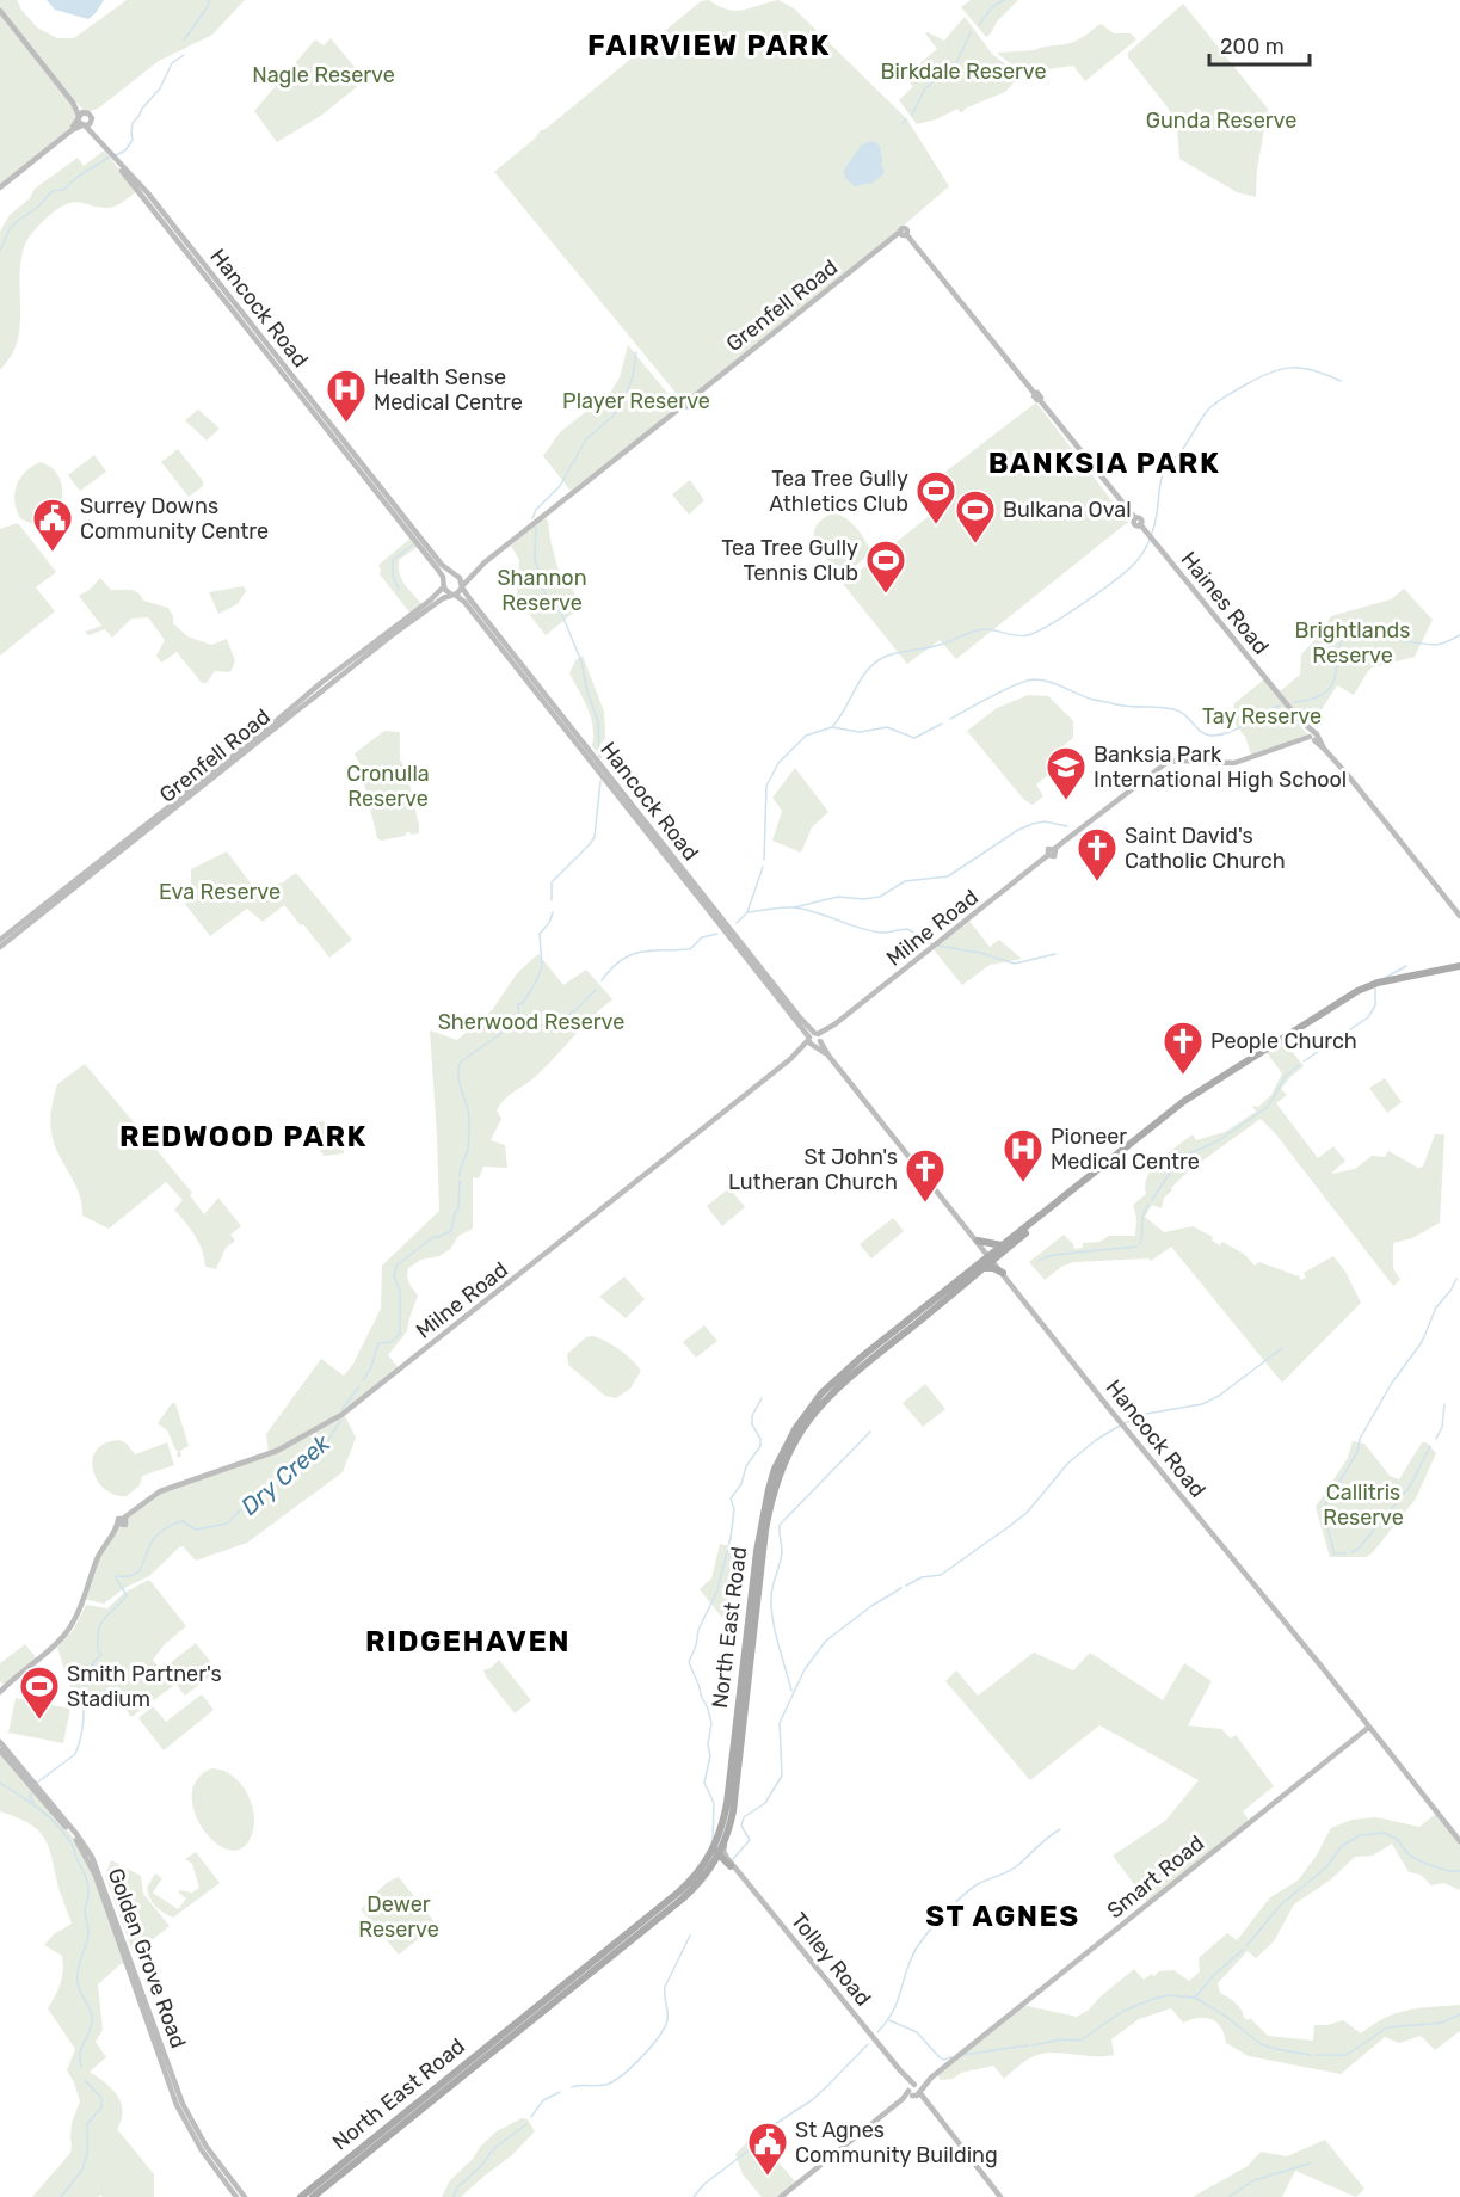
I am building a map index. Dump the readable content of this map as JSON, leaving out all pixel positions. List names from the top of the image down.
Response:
{
  "streets": {
    "main road": [
      "Grenfell Road",
      "Hancock Road",
      "Haines Road",
      "Milne Road",
      "North East Road",
      "Smart Road",
      "Golden Grove Road",
      "Tolley Road"
    ]
  },
  "crossings": [
    ["Grenfell Road", "Hancock Road"],
    ["Grenfell Road", "Haines Road"],
    ["Hancock Road", "Milne Road"],
    ["Hancock Road", "North East Road"],
    ["Hancock Road", "Smart Road"],
    ["Haines Road", "Milne Road"],
    ["Smart Road", "Tolley Road"]
  ],
  "districts": [
    "FAIRVIEW PARK",
    "BANKSIA PARK",
    "REDWOOD PARK",
    "RIDGEHAVEN",
    "ST AGNES"
  ],
  "water": ["Dry Creek"],
  "parks": [
    "Birkdale Reserve",
    "Nagle Reserve",
    "Gunda Reserve",
    "Player Reserve",
    "Shannon Reserve",
    "Brightlands Reserve",
    "Tay Reserve",
    "Cronulla Reserve",
    "Eva Reserve",
    "Sherwood Reserve",
    "Callitris Reserve",
    "Dewer Reserve"
  ],
  "places": {
    "hospital": ["Health Sense Medical Centre", "Pioneer Medical Centre"],
    "sports": [
      "Tea Tree Gully Athletics Club",
      "Bulkana Oval",
      "Tea Tree Gully Tennis Club",
      "Smith Partner's Stadium"
    ],
    "public building": ["Surrey Downs Community Centre", "St Agnes Community Building"],
    "school or university": ["Banksia Park International High School"],
    "church": ["Saint David's Catholic Church", "People Church", "St John's Lutheran Church"]
  },
  "scale_bar": "200 m"
}
